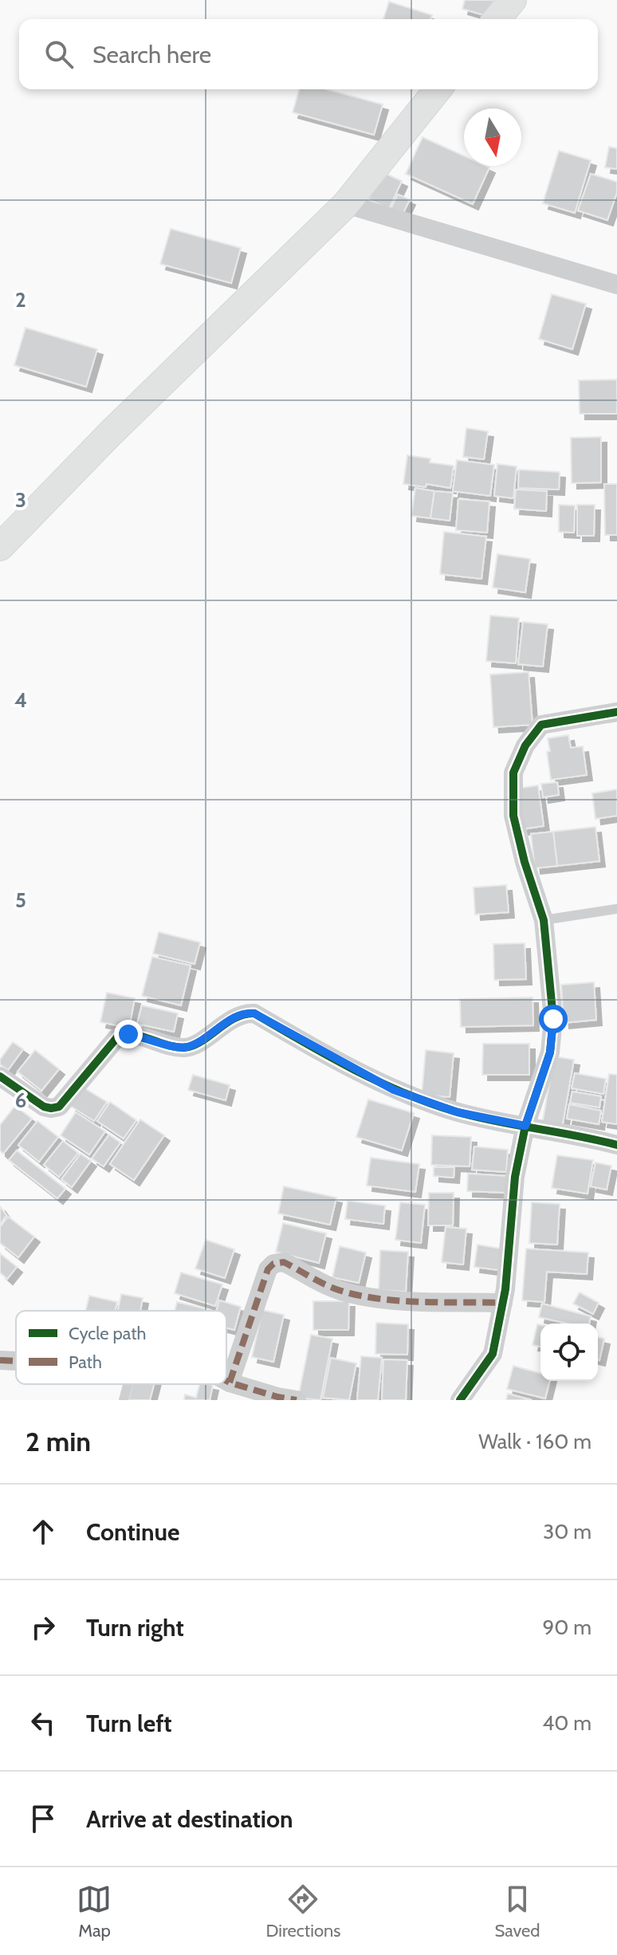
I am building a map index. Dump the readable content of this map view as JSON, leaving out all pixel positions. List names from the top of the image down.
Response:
{
  "legend": ["Cycle path", "Path"],
  "north": "bottom",
  "page": {
    "search": "Search here",
    "heading": ["2 min", "Walk · 160 m"],
    "list": [
      ["Continue", "30 m"],
      ["Turn right", "90 m"],
      ["Turn left", "40 m"],
      "Arrive at destination"
    ],
    "nav": ["Map", "Directions", "Saved"]
  },
  "grid": {
    "rows": [
      "2",
      "3",
      "4",
      "5",
      "6"
    ]
  }
}
